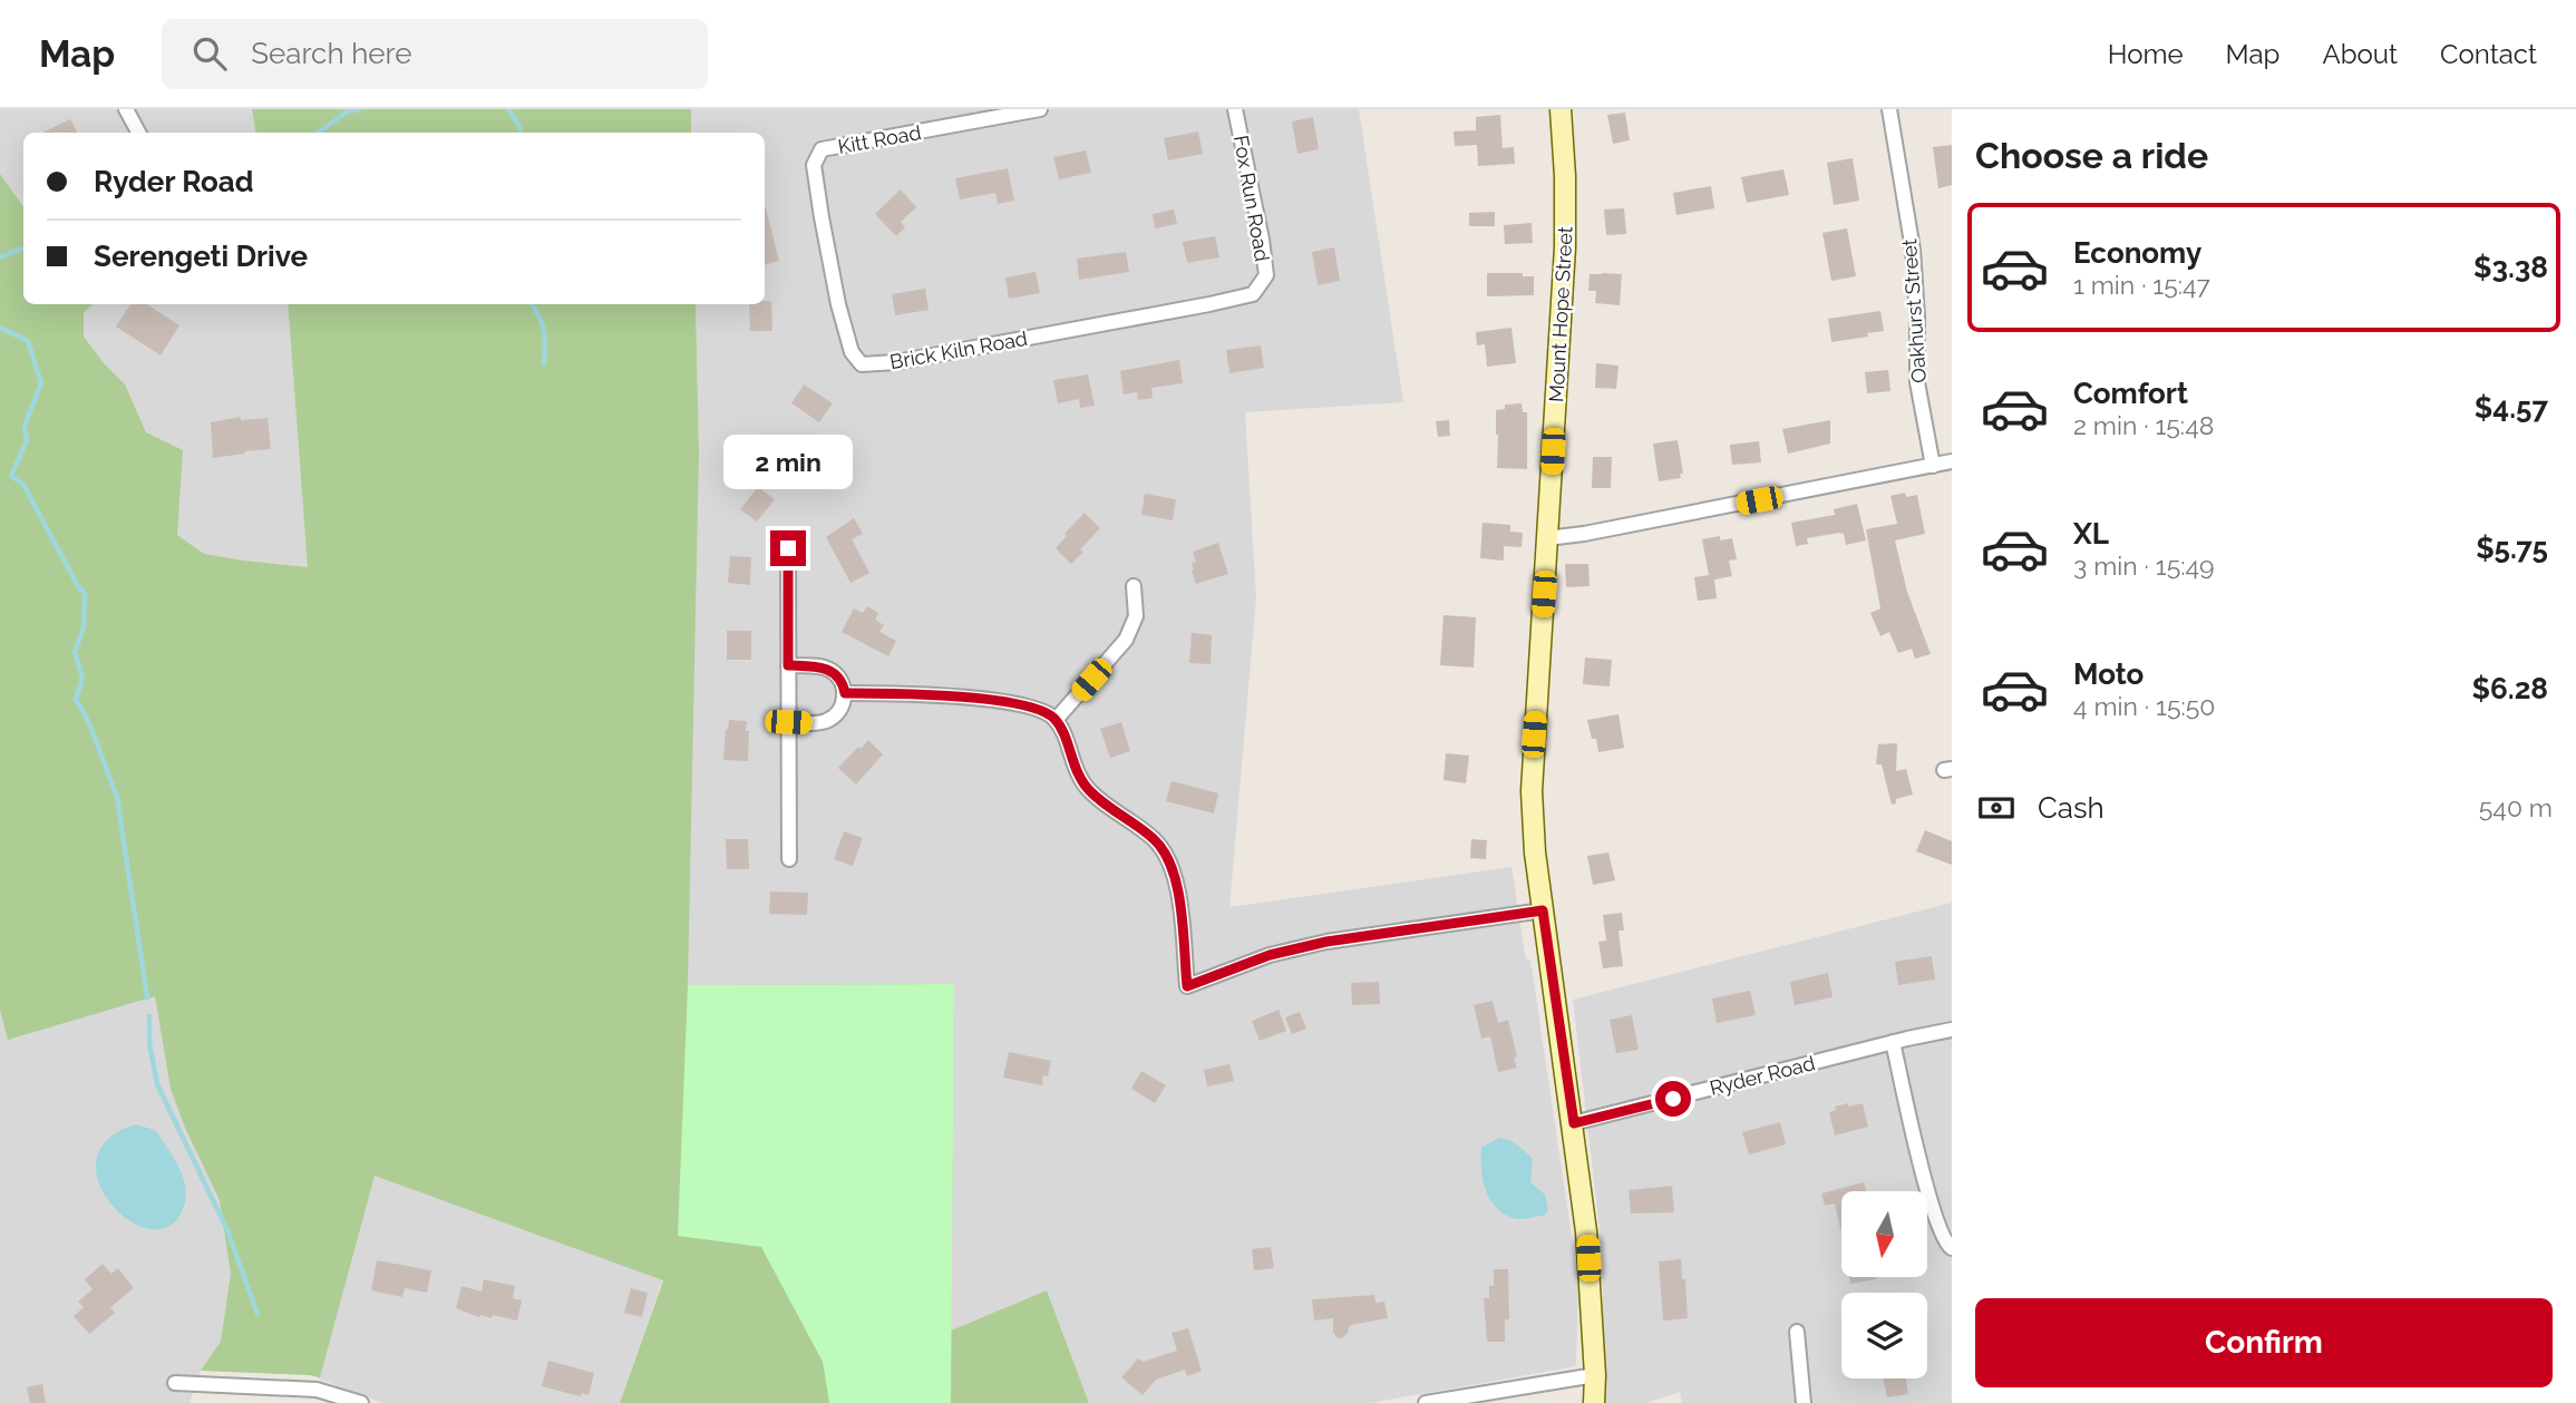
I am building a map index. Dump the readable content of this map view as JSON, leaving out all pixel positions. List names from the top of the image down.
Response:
{
  "streets": {
    "street": [
      "Kitt Road",
      "Fox Run Road",
      "Oakhurst Street",
      "Mount Hope Street",
      "Brick Kiln Road",
      "Ryder Road"
    ]
  },
  "crossings": [
    ["Kitt Road", "Brick Kiln Road"],
    ["Fox Run Road", "Brick Kiln Road"],
    ["Mount Hope Street", "Ryder Road"]
  ],
  "north": "bottom",
  "page": {
    "header": "Map",
    "search": "Search here",
    "nav": [
      "Home",
      "Map",
      "About",
      "Contact"
    ],
    "heading": "Choose a ride",
    "banner": ["Ryder Road", "Serengeti Drive"],
    "list": [
      {
        "name": "Economy",
        "note": "1 min · 15:47",
        "value": "$3.38"
      },
      {
        "name": "Comfort",
        "note": "2 min · 15:48",
        "value": "$4.57"
      },
      {
        "name": "XL",
        "note": "3 min · 15:49",
        "value": "$5.75"
      },
      {
        "name": "Moto",
        "note": "4 min · 15:50",
        "value": "$6.28"
      }
    ],
    "bubble": "2 min",
    "pay": ["Cash", "540 m"],
    "buttons": "Confirm"
  }
}
